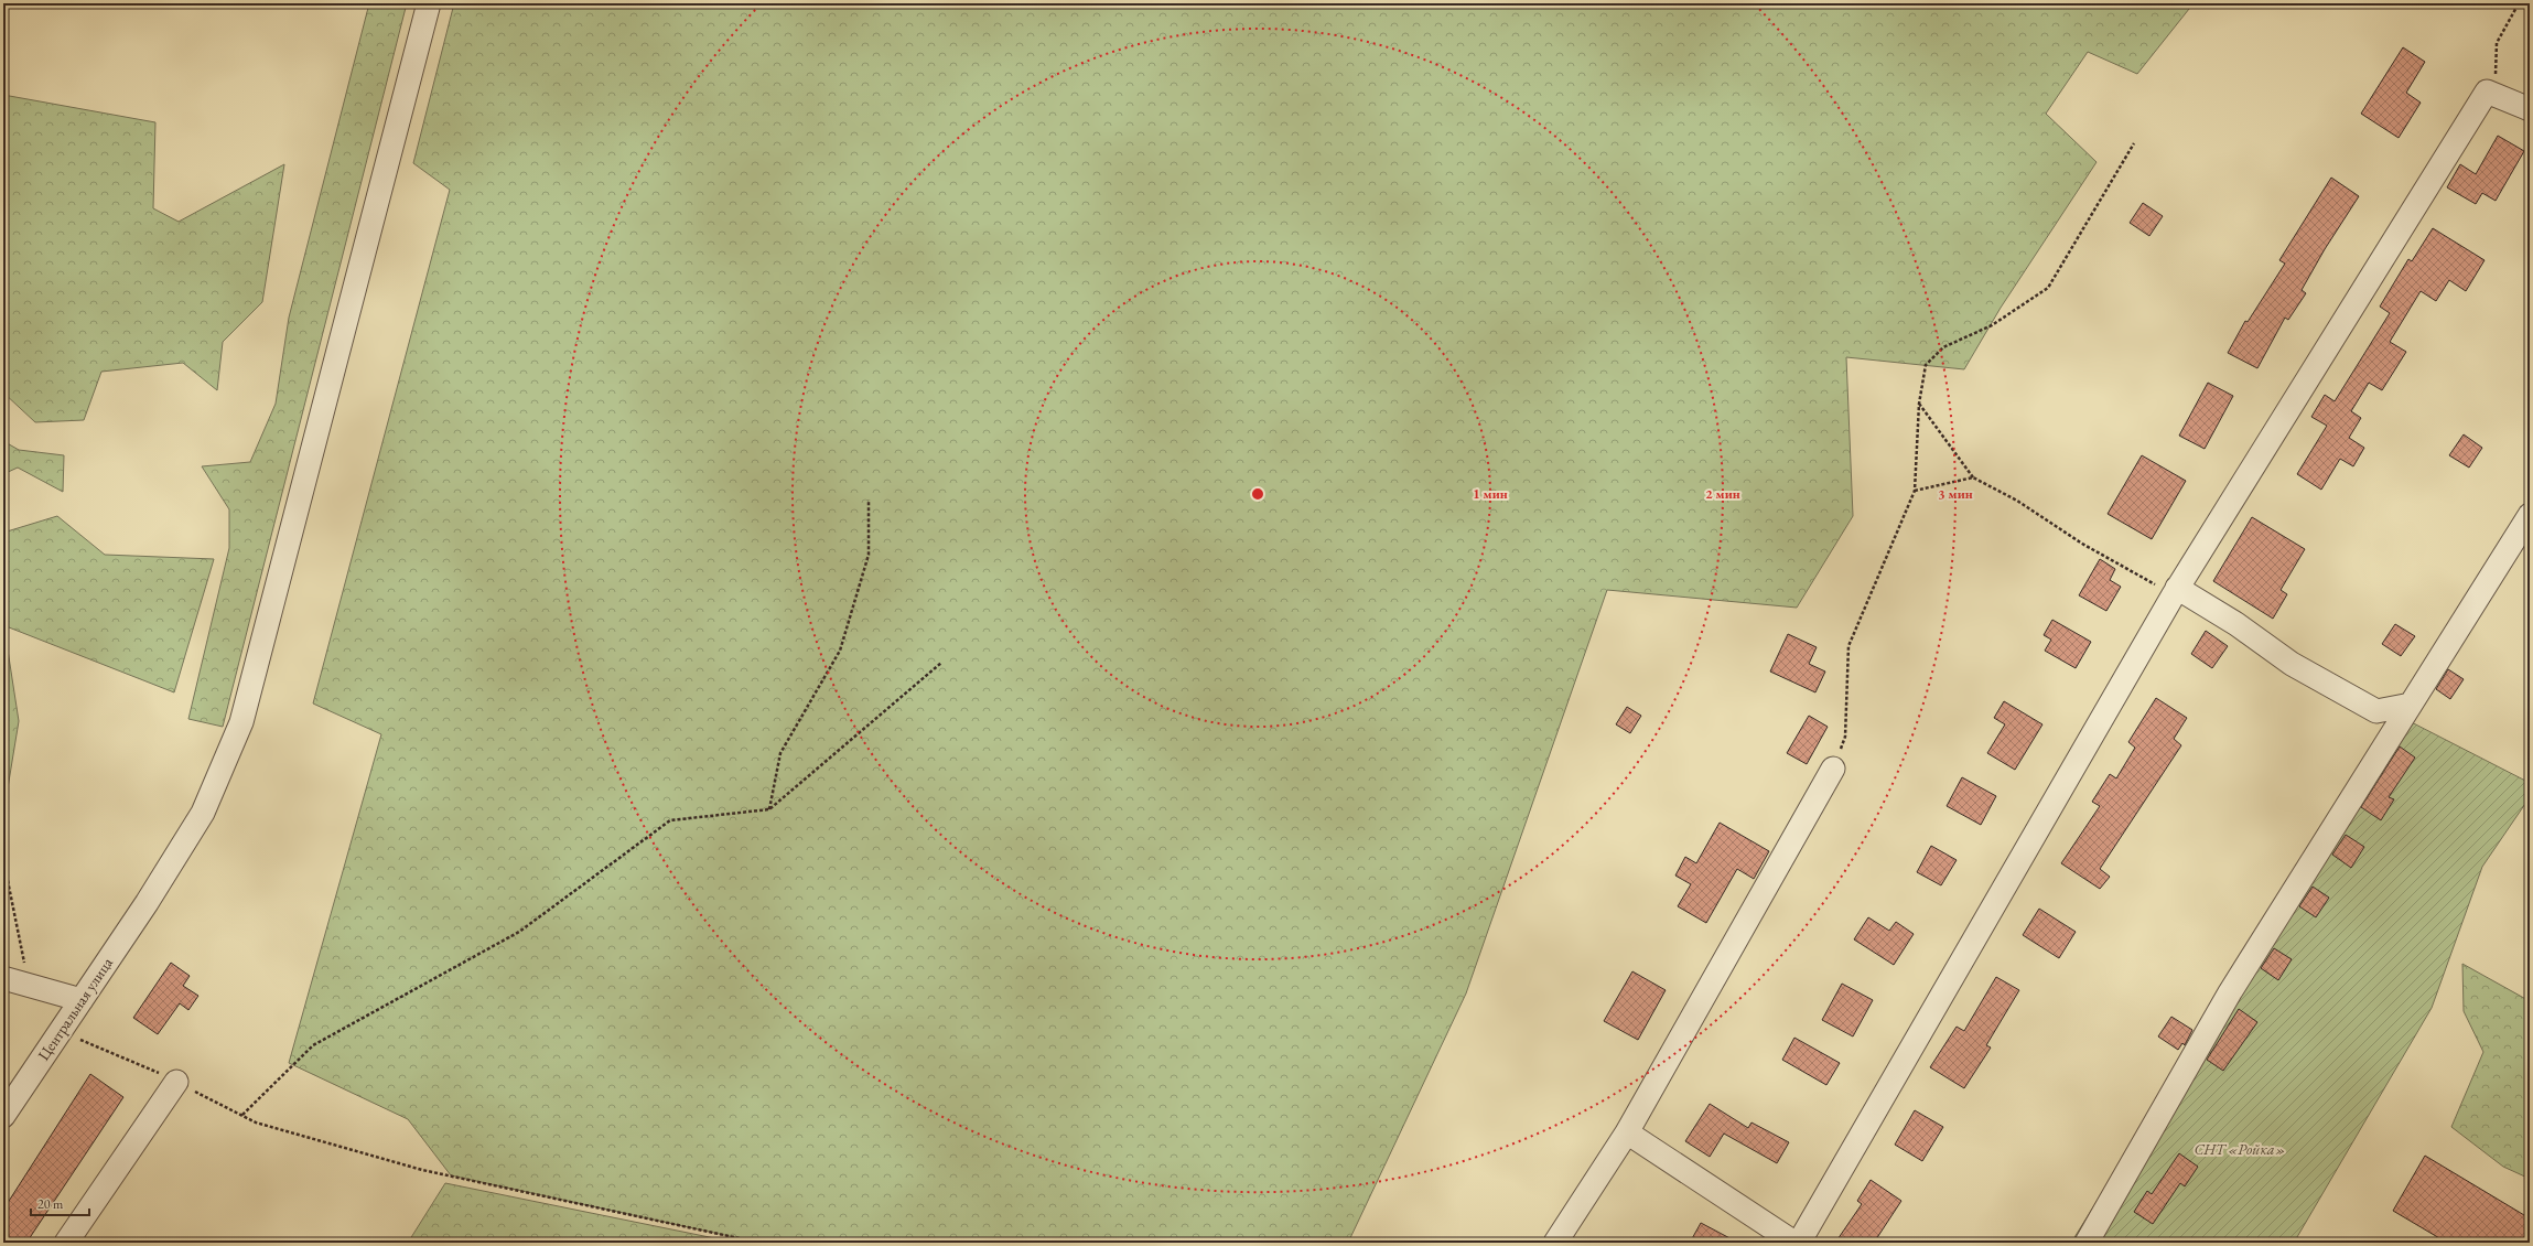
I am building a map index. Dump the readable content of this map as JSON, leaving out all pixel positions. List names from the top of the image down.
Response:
{
  "streets": {
    "street": ["Центральная улица"]
  },
  "parks": ["СНТ «Ройка»"],
  "scale_bar": "20 m",
  "rings": ["1 мин", "2 мин", "3 мин"]
}
